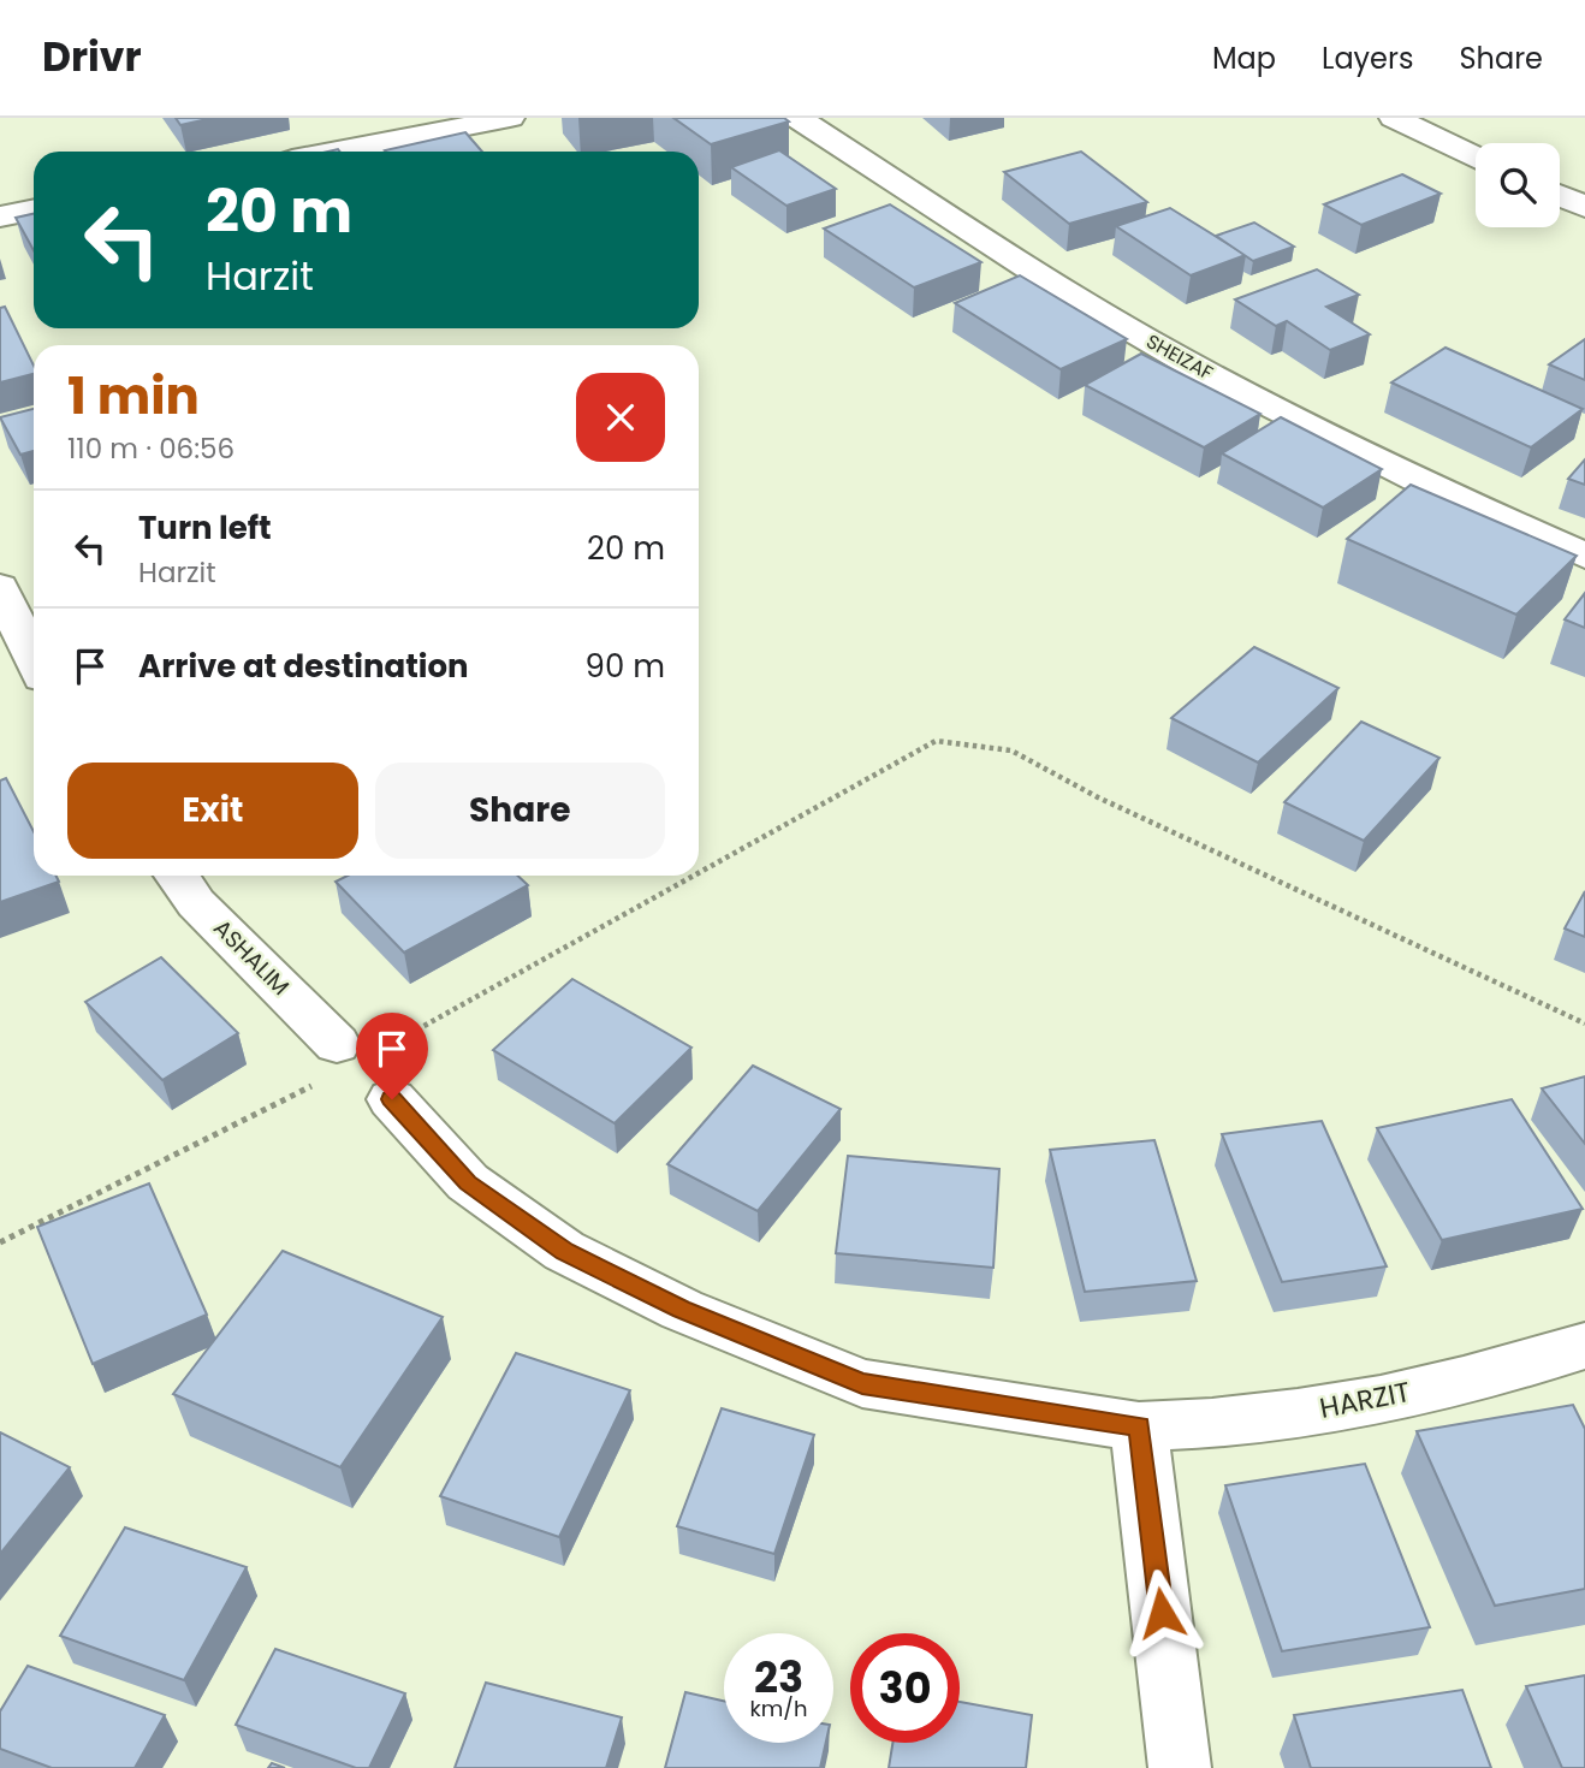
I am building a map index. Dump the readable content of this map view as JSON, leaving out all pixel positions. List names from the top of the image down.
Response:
{
  "streets": {
    "street": ["SHEIZAF", "ASHALIM", "HARZIT"]
  },
  "page": {
    "header": "Drivr",
    "nav": ["Map", "Layers", "Share"],
    "turn": ["20 m", "Harzit"],
    "heading": ["1 min", "110 m · 06:56"],
    "list": [
      {
        "name": "Turn left",
        "note": "Harzit",
        "value": "20 m"
      },
      {
        "name": "Arrive at destination",
        "value": "90 m"
      }
    ],
    "buttons": ["Exit", "Share"],
    "speed": "23 km/h",
    "limit": "30"
  }
}
